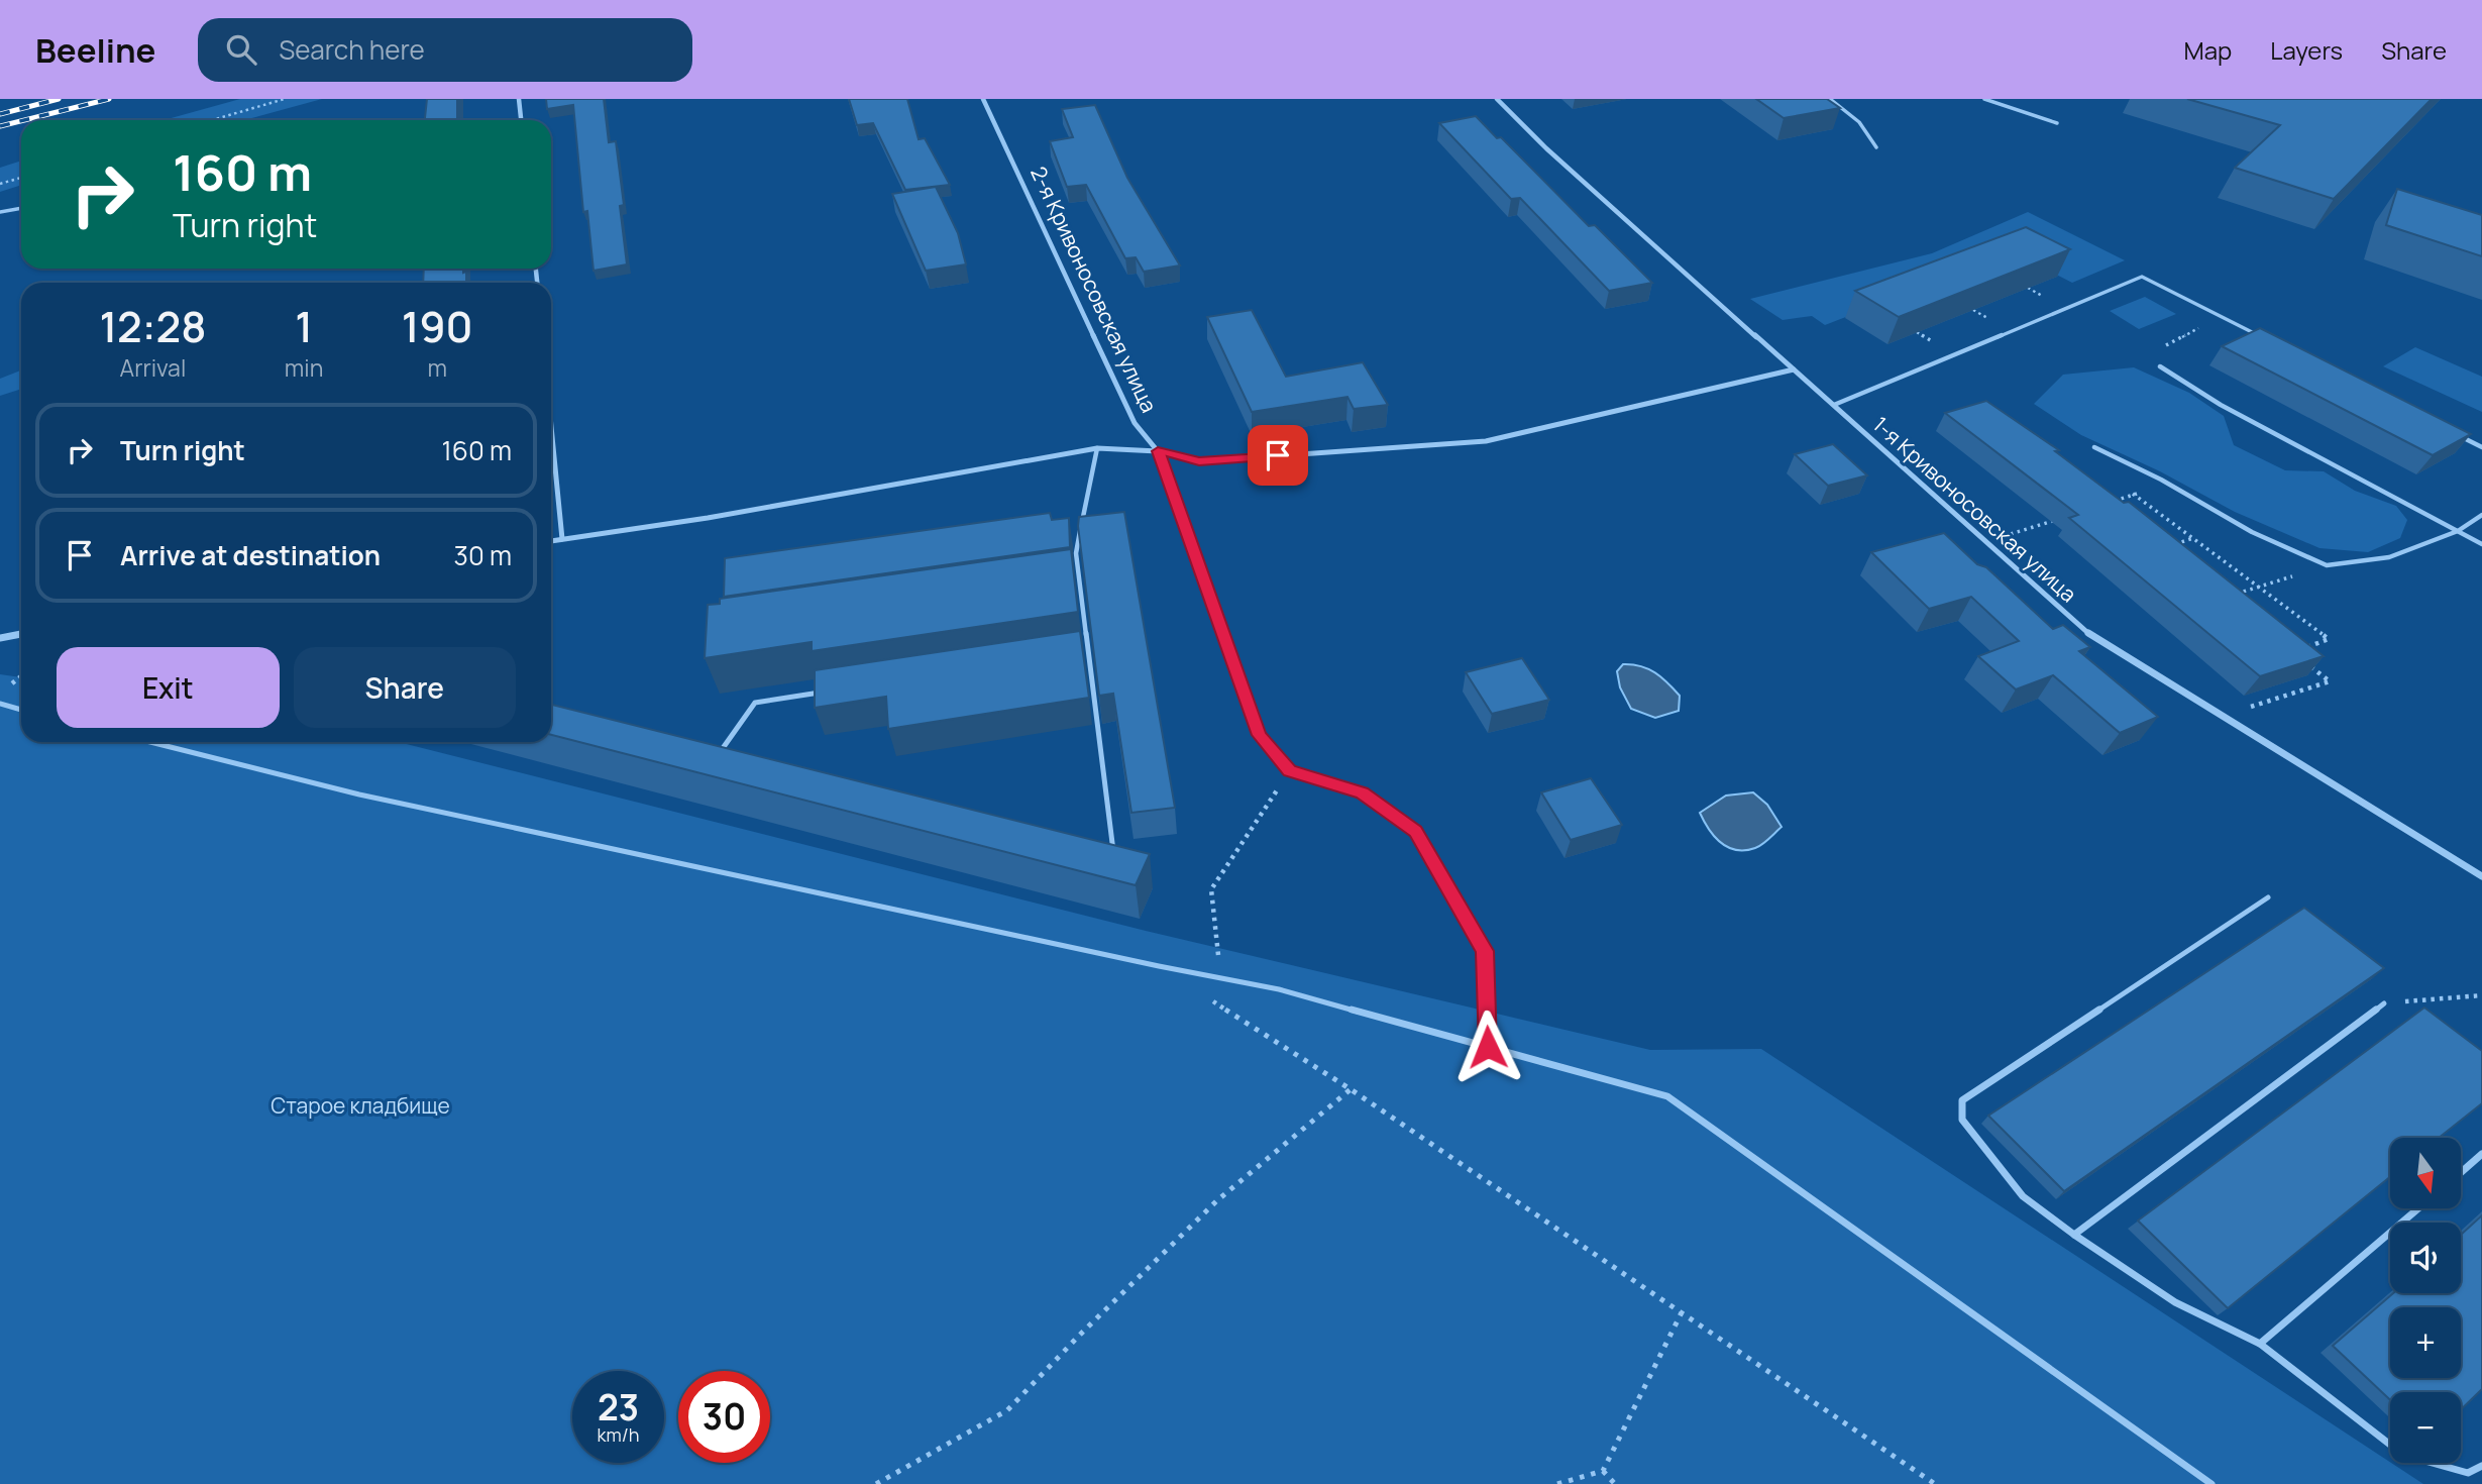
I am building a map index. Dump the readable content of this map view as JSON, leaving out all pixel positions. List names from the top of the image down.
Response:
{
  "streets": {
    "street": ["2-я Кривоносовская улица", "1-я Кривоносовская улица"]
  },
  "parks": ["Старое кладбище"],
  "north": "bottom",
  "page": {
    "header": "Beeline",
    "search": "Search here",
    "nav": ["Map", "Layers", "Share"],
    "turn": ["160 m", "Turn right"],
    "eta": [
      "12:28",
      "Arrival",
      "1",
      "min",
      "190",
      "m"
    ],
    "list": [
      {
        "name": "Turn right",
        "value": "160 m"
      },
      {
        "name": "Arrive at destination",
        "value": "30 m"
      }
    ],
    "buttons": ["Exit", "Share"],
    "map_buttons": ["+", "−"],
    "speed": "23 km/h",
    "limit": "30"
  }
}
